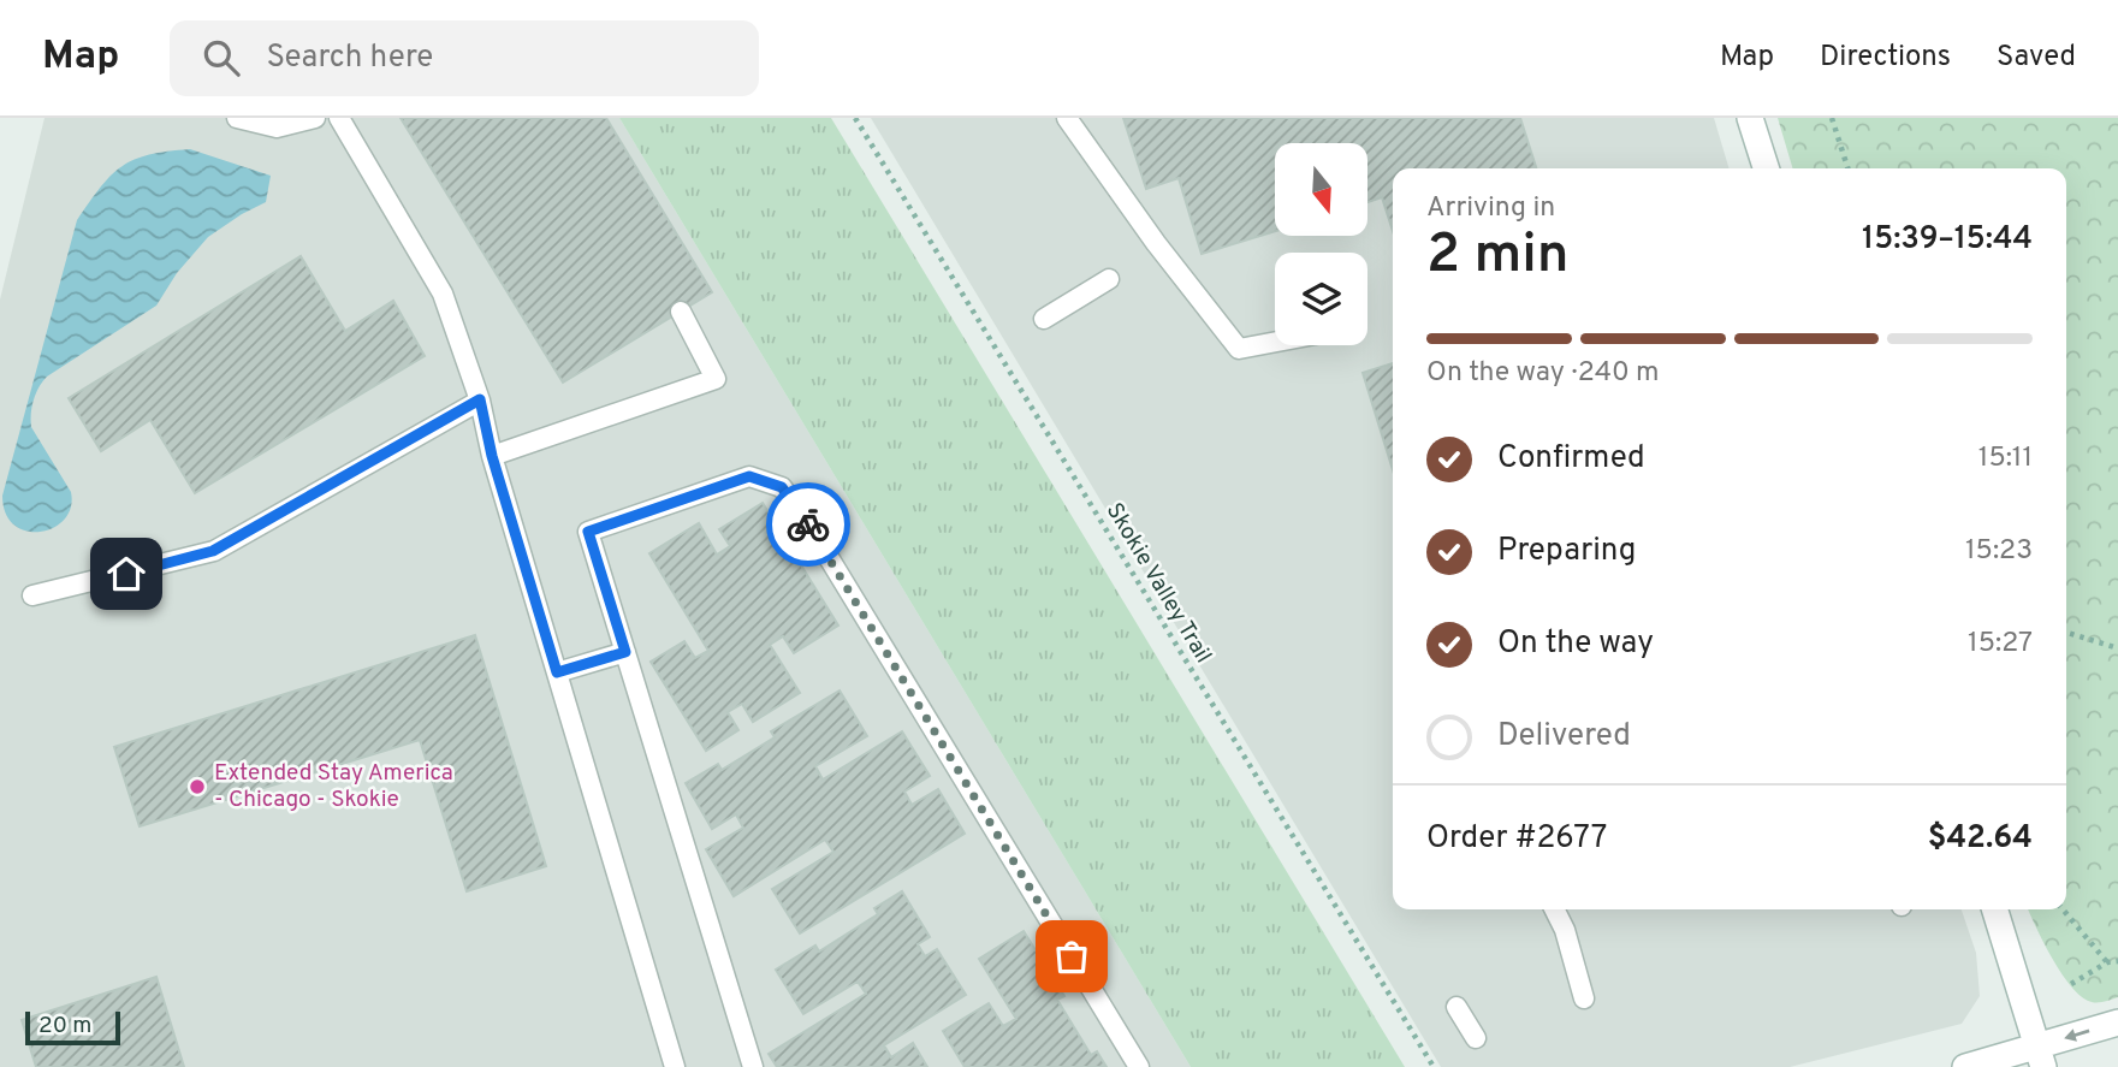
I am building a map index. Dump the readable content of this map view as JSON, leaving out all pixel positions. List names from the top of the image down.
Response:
{
  "streets": {
    "path": ["Skokie Valley Trail"]
  },
  "places": ["Extended Stay America - Chicago - Skokie"],
  "scale_bar": "20 m",
  "north": "bottom",
  "page": {
    "header": "Map",
    "search": "Search here",
    "nav": ["Map", "Directions", "Saved"],
    "heading": ["2 min", "Arriving in", "15:39–15:44"],
    "panel": ["Order #2677", "$42.64"],
    "bar": "On the way · 240 m",
    "list": [
      ["Confirmed", "15:11"],
      ["Preparing", "15:23"],
      ["On the way", "15:27"],
      "Delivered"
    ],
    "scale": "20 m"
  }
}
